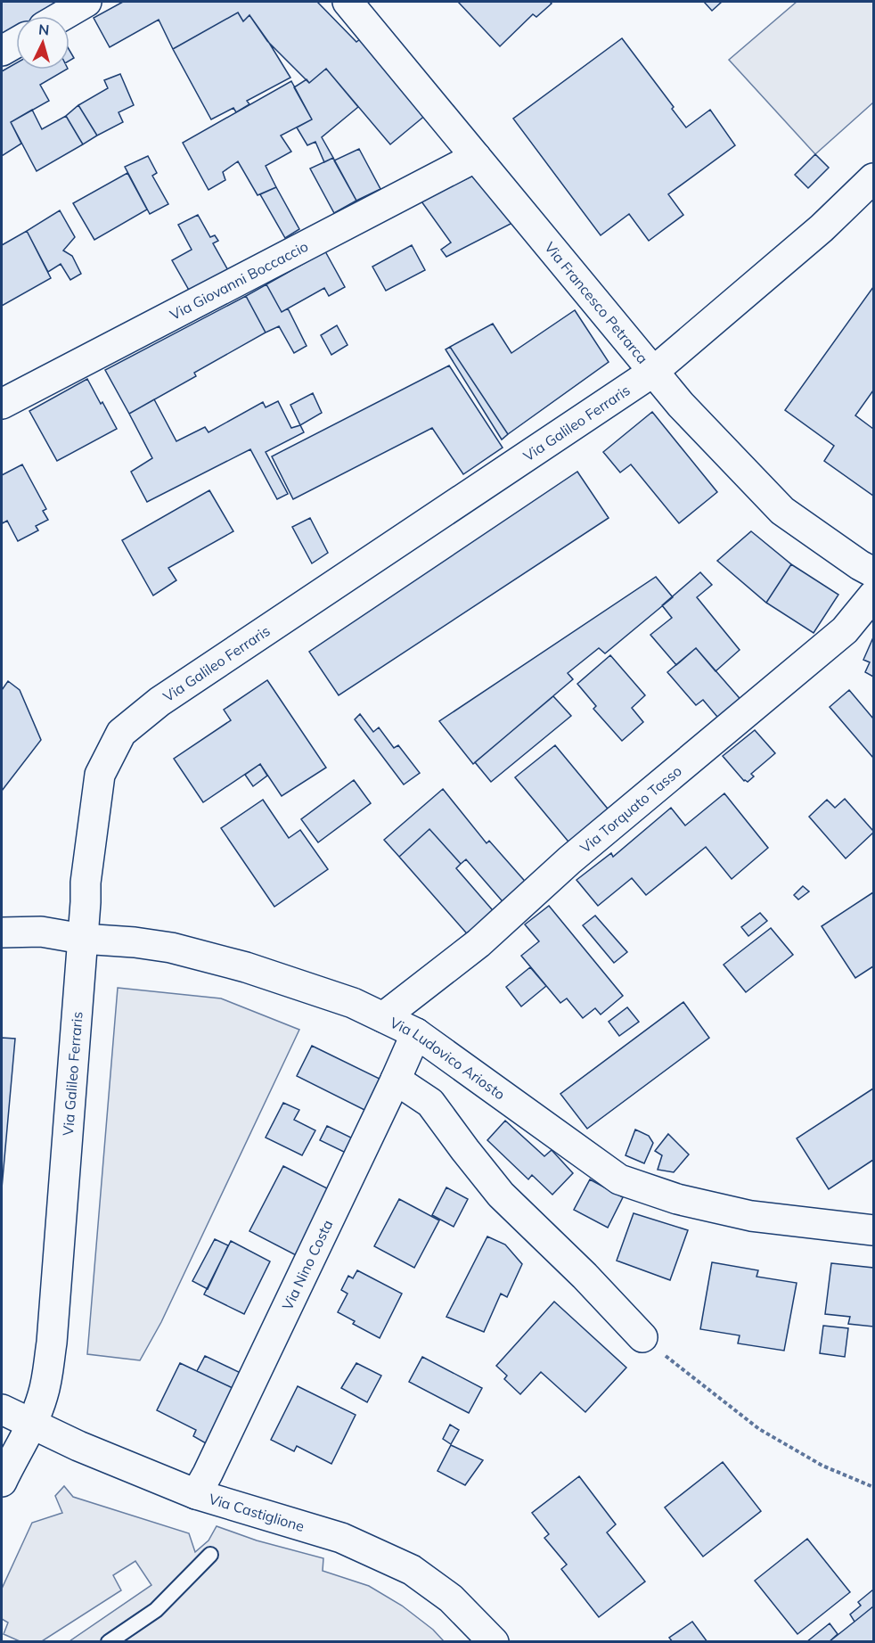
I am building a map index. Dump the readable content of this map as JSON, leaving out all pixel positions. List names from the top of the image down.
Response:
{
  "streets": {
    "street": [
      "Via Giovanni Boccaccio",
      "Via Francesco Petrarca",
      "Via Galileo Ferraris",
      "Via Torquato Tasso",
      "Via Ludovico Ariosto",
      "Via Nino Costa",
      "Via Castiglione"
    ]
  },
  "crossings": [
    ["Via Giovanni Boccaccio", "Via Francesco Petrarca"],
    ["Via Francesco Petrarca", "Via Galileo Ferraris"],
    ["Via Galileo Ferraris", "Via Ludovico Ariosto"],
    ["Via Galileo Ferraris", "Via Castiglione"],
    ["Via Torquato Tasso", "Via Ludovico Ariosto"],
    ["Via Ludovico Ariosto", "Via Nino Costa"],
    ["Via Nino Costa", "Via Castiglione"]
  ],
  "north": "top"
}
